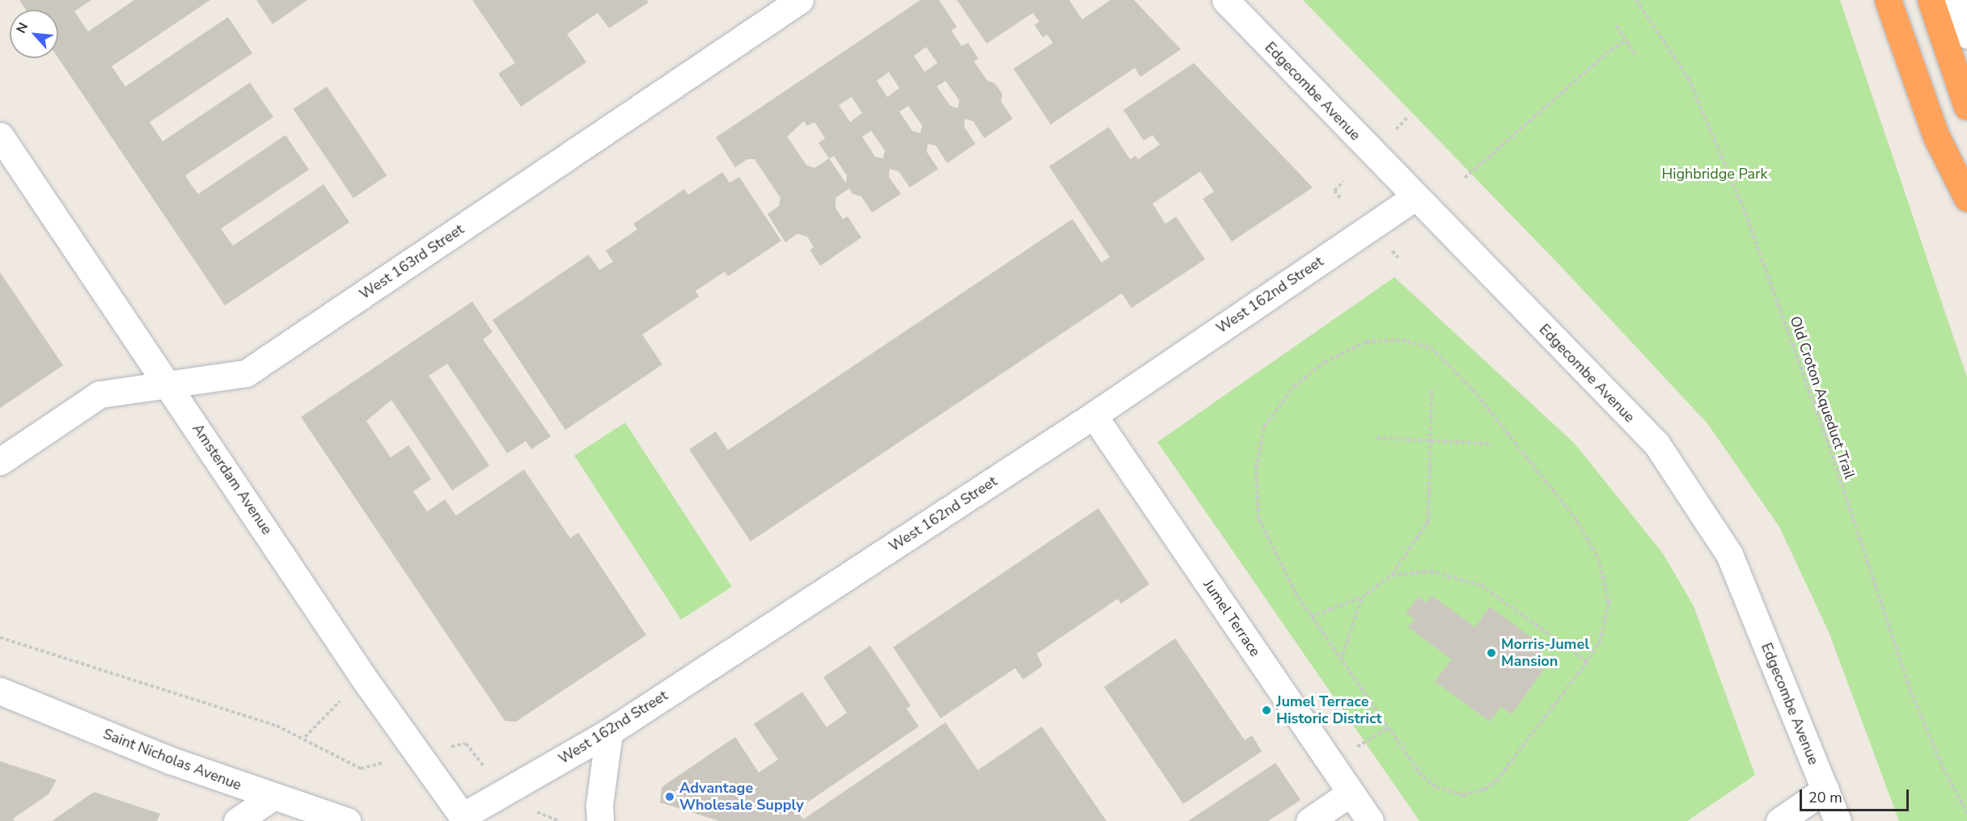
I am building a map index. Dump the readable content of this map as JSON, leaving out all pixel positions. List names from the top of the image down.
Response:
{
  "streets": {
    "street": [
      "Edgecombe Avenue",
      "West 163rd Street",
      "West 162nd Street",
      "Amsterdam Avenue",
      "Jumel Terrace",
      "Saint Nicholas Avenue"
    ],
    "path": ["Old Croton Aqueduct Trail"]
  },
  "crossings": [
    ["Edgecombe Avenue", "West 162nd Street"],
    ["West 163rd Street", "Amsterdam Avenue"],
    ["West 162nd Street", "Amsterdam Avenue"],
    ["West 162nd Street", "Jumel Terrace"]
  ],
  "parks": ["Highbridge Park"],
  "places": ["Morris-Jumel Mansion", "Jumel Terrace Historic District", "Advantage Wholesale Supply"],
  "scale_bar": "20 m",
  "north": "top left"
}
